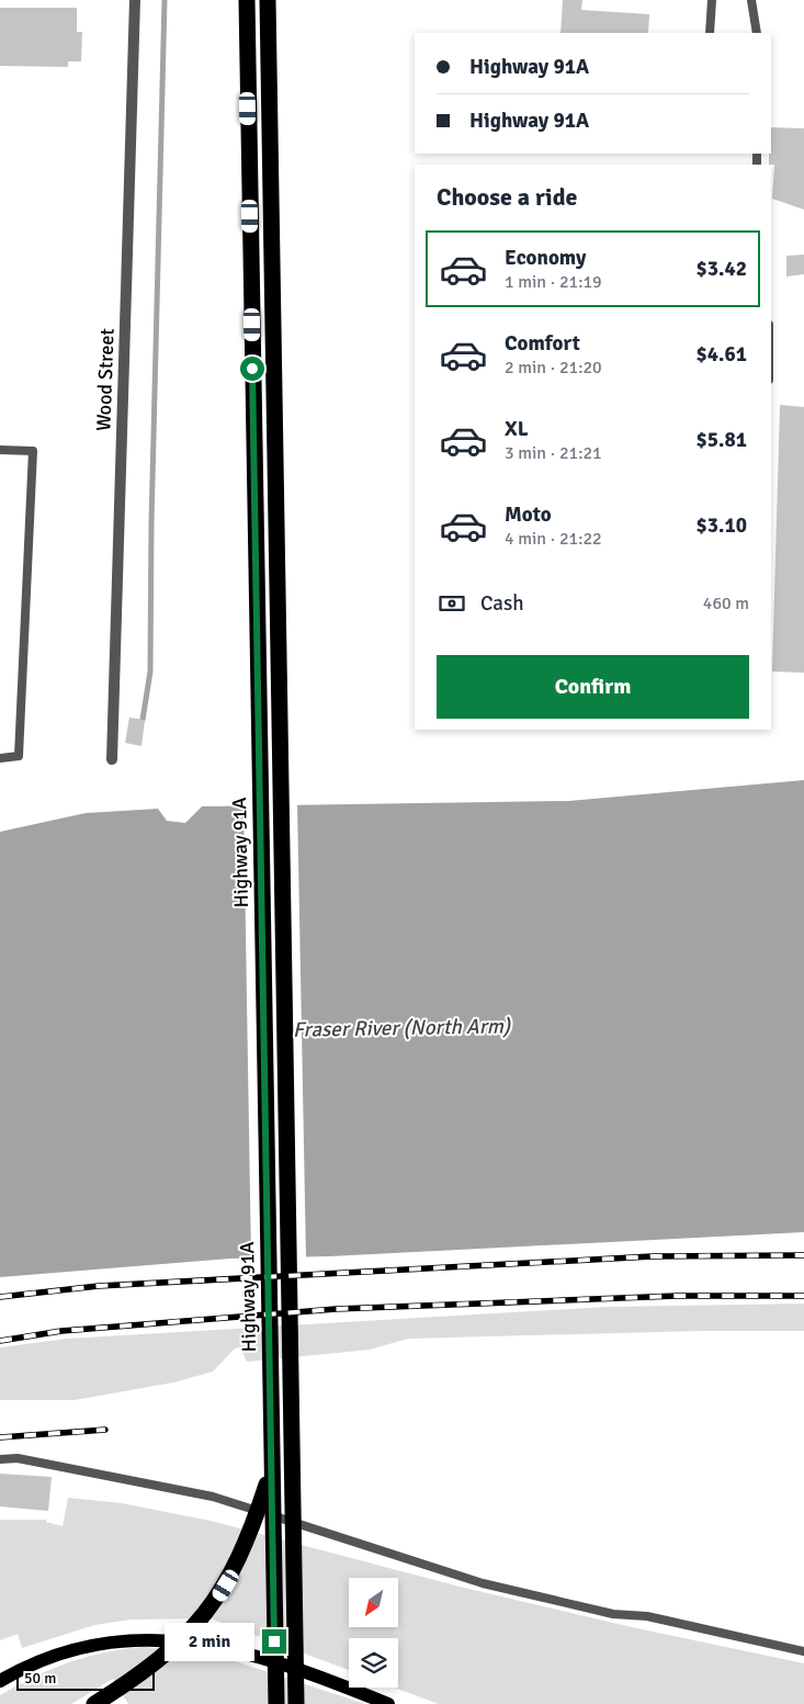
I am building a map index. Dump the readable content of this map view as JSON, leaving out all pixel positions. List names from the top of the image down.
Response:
{
  "streets": {
    "highway": ["Highway 91A"],
    "street": ["Wood Street"]
  },
  "water": ["Fraser River (North Arm)"],
  "scale_bar": "50 m",
  "north": "bottom left",
  "page": {
    "banner": ["Highway 91A", "Highway 91A"],
    "heading": "Choose a ride",
    "list": [
      {
        "name": "Economy",
        "note": "1 min · 21:19",
        "value": "$3.42"
      },
      {
        "name": "Comfort",
        "note": "2 min · 21:20",
        "value": "$4.61"
      },
      {
        "name": "XL",
        "note": "3 min · 21:21",
        "value": "$5.81"
      },
      {
        "name": "Moto",
        "note": "4 min · 21:22",
        "value": "$3.10"
      }
    ],
    "pay": ["Cash", "460 m"],
    "buttons": "Confirm",
    "bubble": "2 min",
    "scale": "50 m"
  }
}
